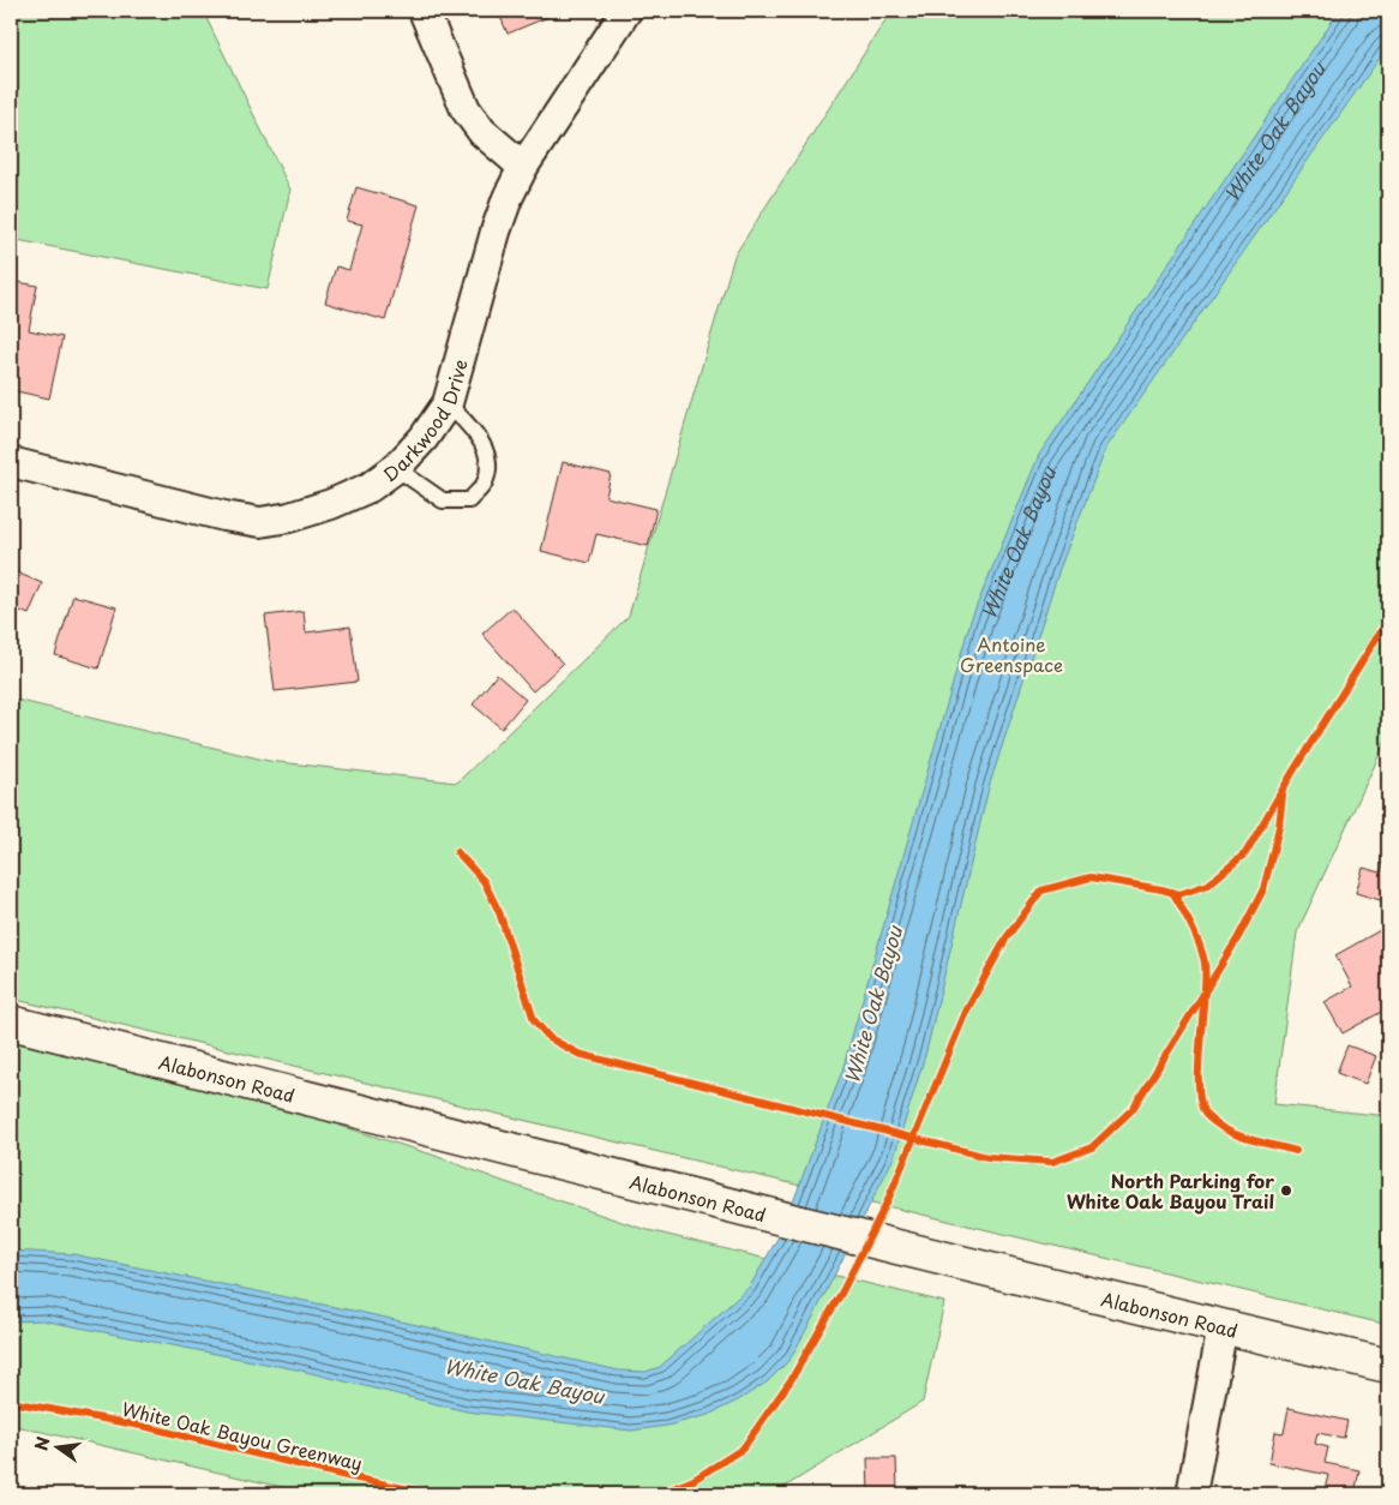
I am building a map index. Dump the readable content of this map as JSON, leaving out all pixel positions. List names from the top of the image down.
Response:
{
  "streets": {
    "street": ["Darkwood Drive", "Alabonson Road"],
    "cycle path": ["White Oak Bayou Greenway"]
  },
  "water": ["White Oak Bayou"],
  "parks": ["Antoine Greenspace"],
  "places": ["North Parking for White Oak Bayou Trail"],
  "north": "left"
}
